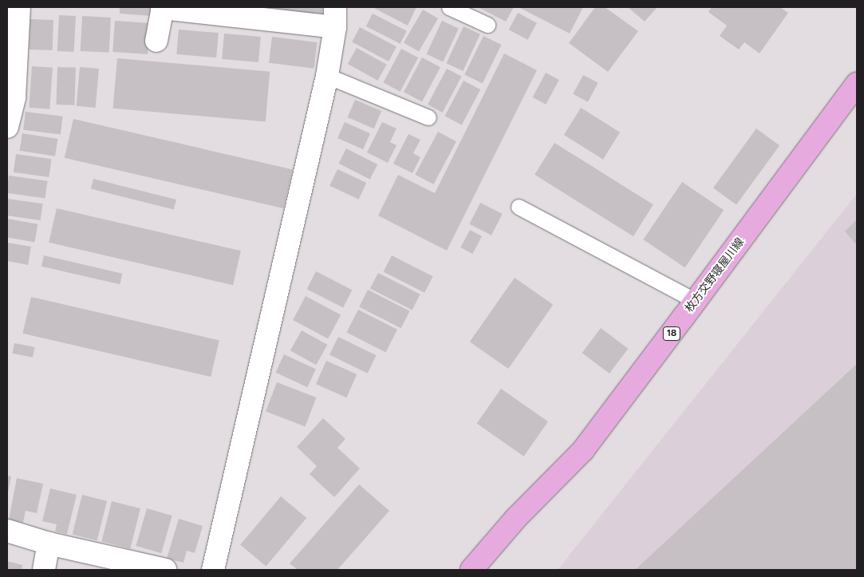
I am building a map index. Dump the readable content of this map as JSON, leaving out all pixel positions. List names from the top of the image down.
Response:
{
  "streets": {
    "main road": ["枚方交野寝屋川線", "18"]
  }
}
